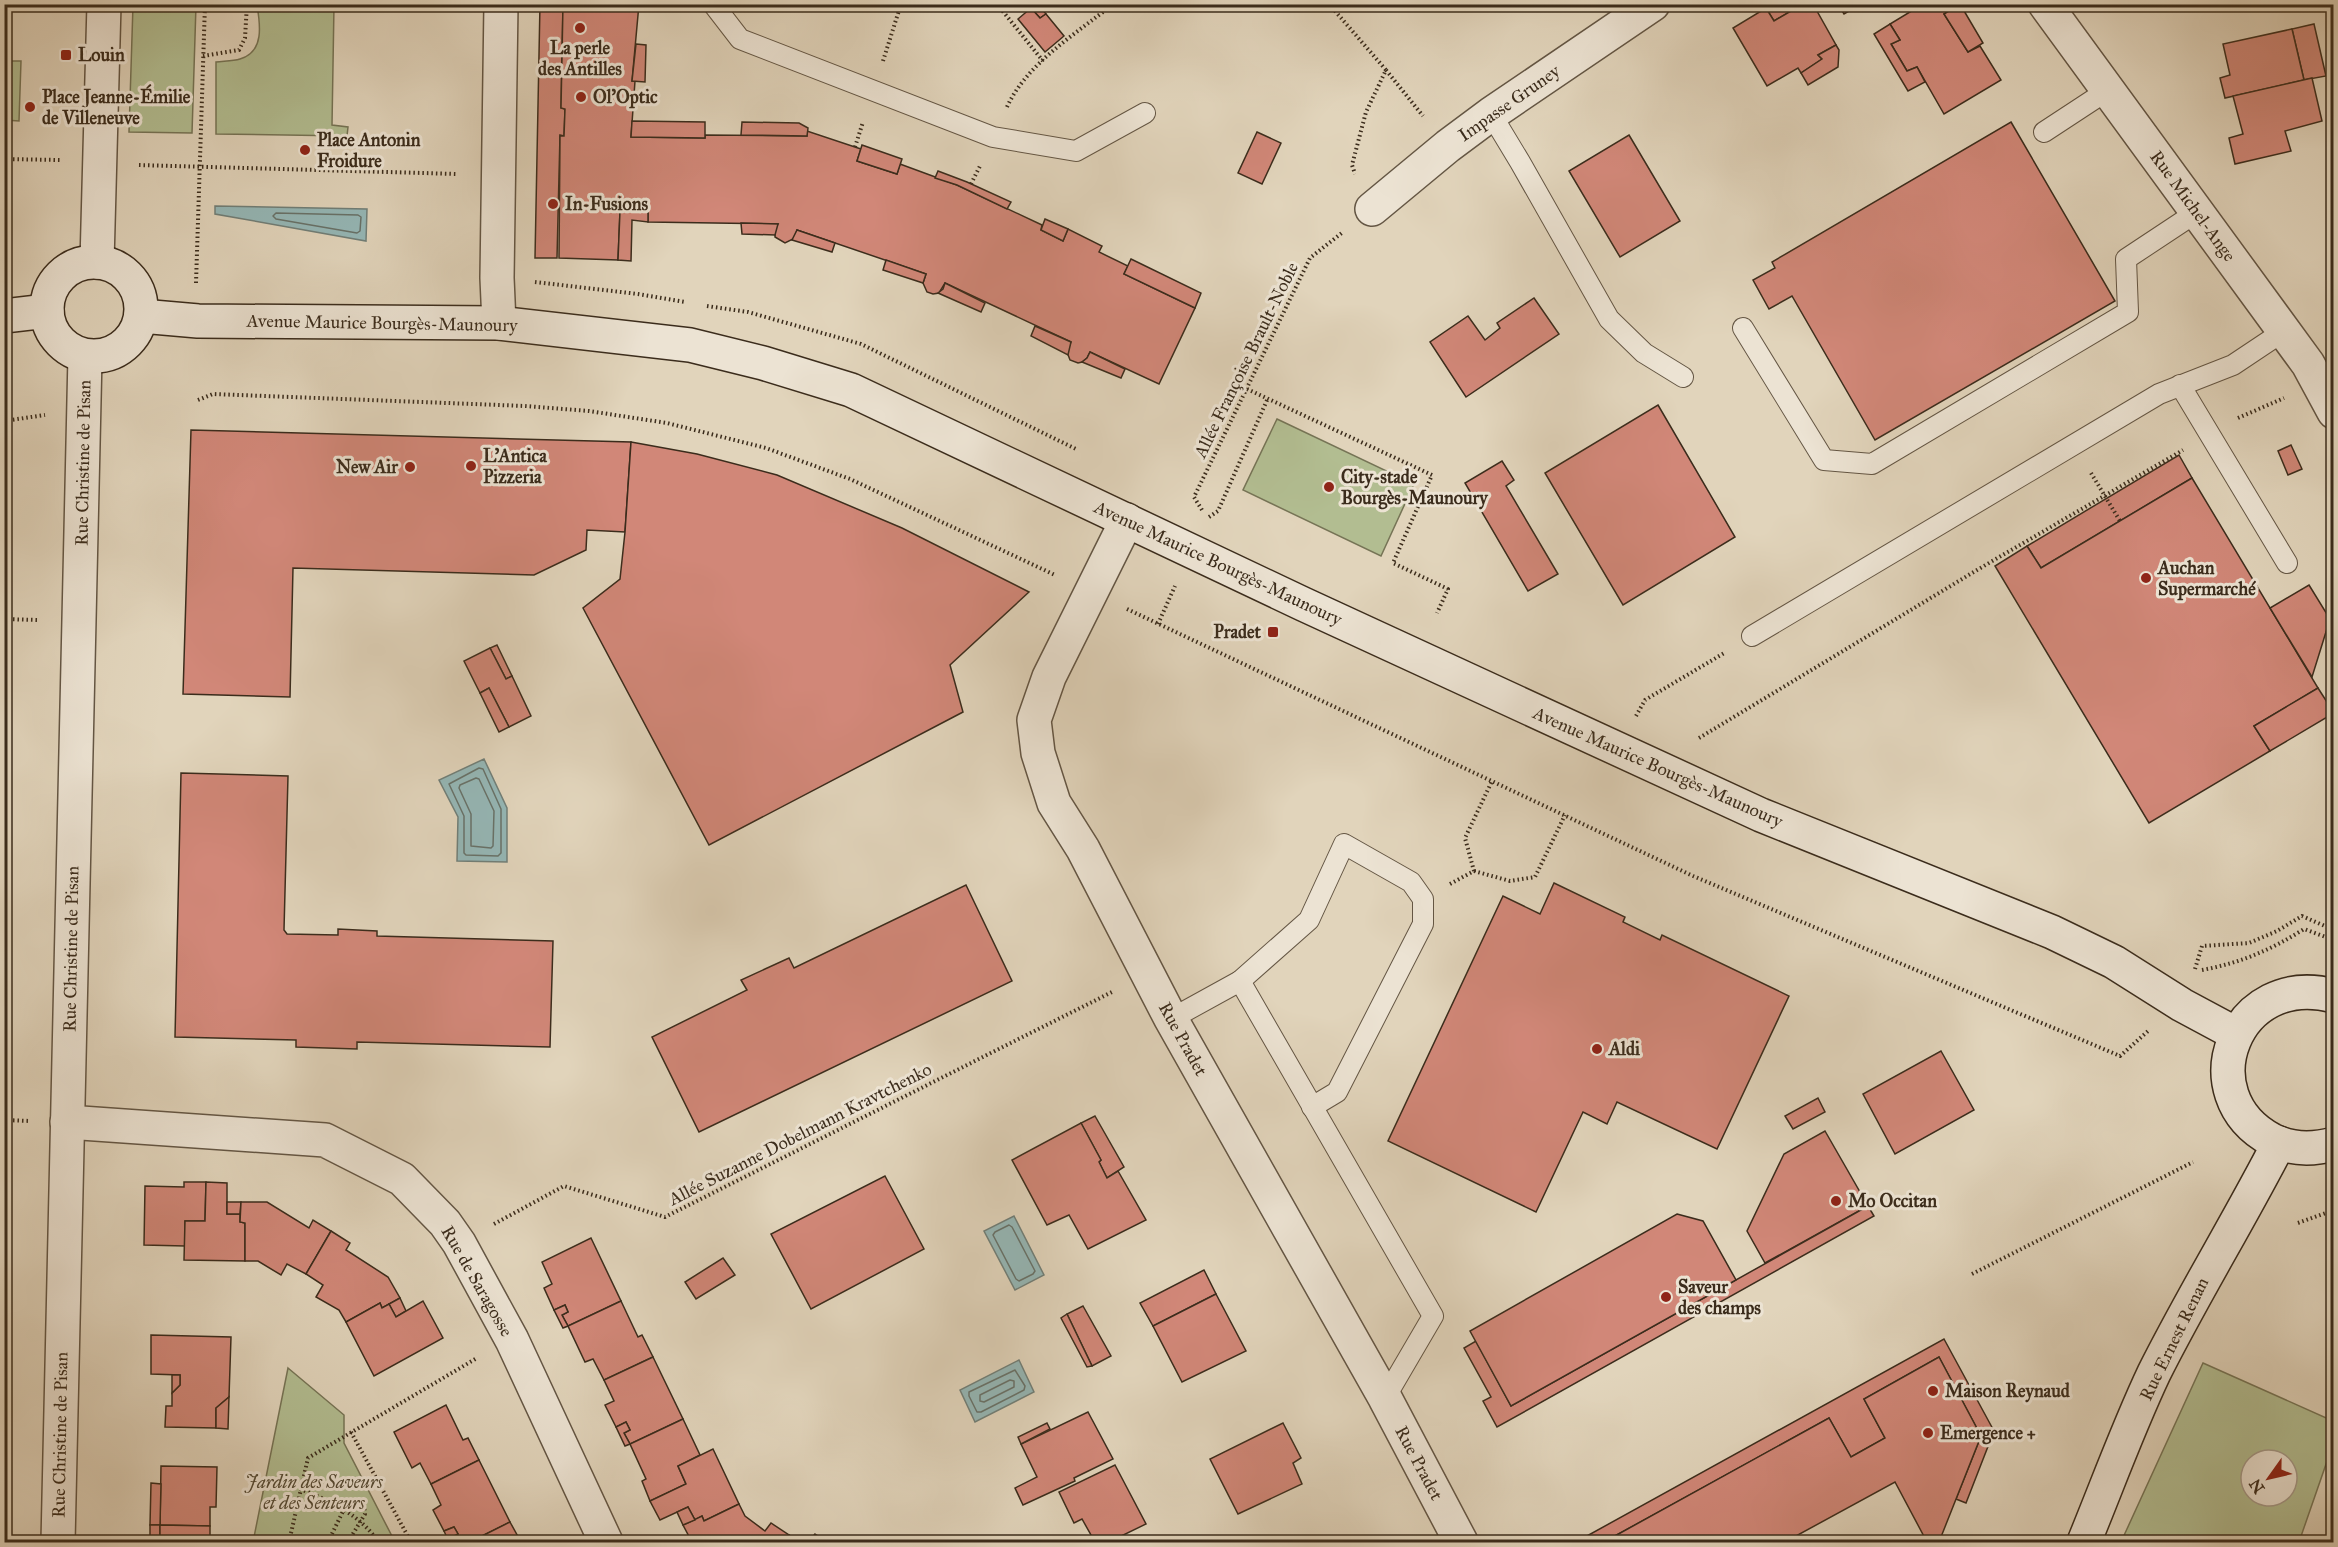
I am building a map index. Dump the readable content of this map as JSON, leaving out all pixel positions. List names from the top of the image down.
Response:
{
  "streets": {
    "street": [
      "Impasse Gruney",
      "Rue Michel-Ange",
      "Avenue Maurice Bourgès-Maunoury",
      "Rue Christine de Pisan",
      "Rue Pradet",
      "Rue de Saragosse",
      "Rue Ernest Renan"
    ],
    "path": ["Allée Françoise Brault-Noble", "Allée Suzanne Dobelmann Kravtchenko"]
  },
  "crossings": [
    ["Impasse Gruney", "Allée Françoise Brault-Noble"],
    ["Avenue Maurice Bourgès-Maunoury", "Rue Christine de Pisan"],
    ["Avenue Maurice Bourgès-Maunoury", "Rue Pradet"],
    ["Rue Christine de Pisan", "Rue de Saragosse"],
    ["Rue Pradet", "Allée Suzanne Dobelmann Kravtchenko"],
    ["Allée Suzanne Dobelmann Kravtchenko", "Rue de Saragosse"]
  ],
  "parks": ["Jardin des Saveurs et des Senteurs"],
  "places": {
    "other": [
      "La perle des Antilles",
      "Ol'Optic",
      "Place Jeanne-Émilie de Villeneuve",
      "Place Antonin Froidure",
      "In-Fusions",
      "L'Antica Pizzeria",
      "New Air",
      "City-stade Bourgès-Maunoury",
      "Auchan Supermarché",
      "Aldi",
      "Mo Occitan",
      "Saveur des champs",
      "Maison Reynaud",
      "Emergence +"
    ],
    "transit": ["Louin", "Pradet"]
  },
  "north": "bottom left"
}
